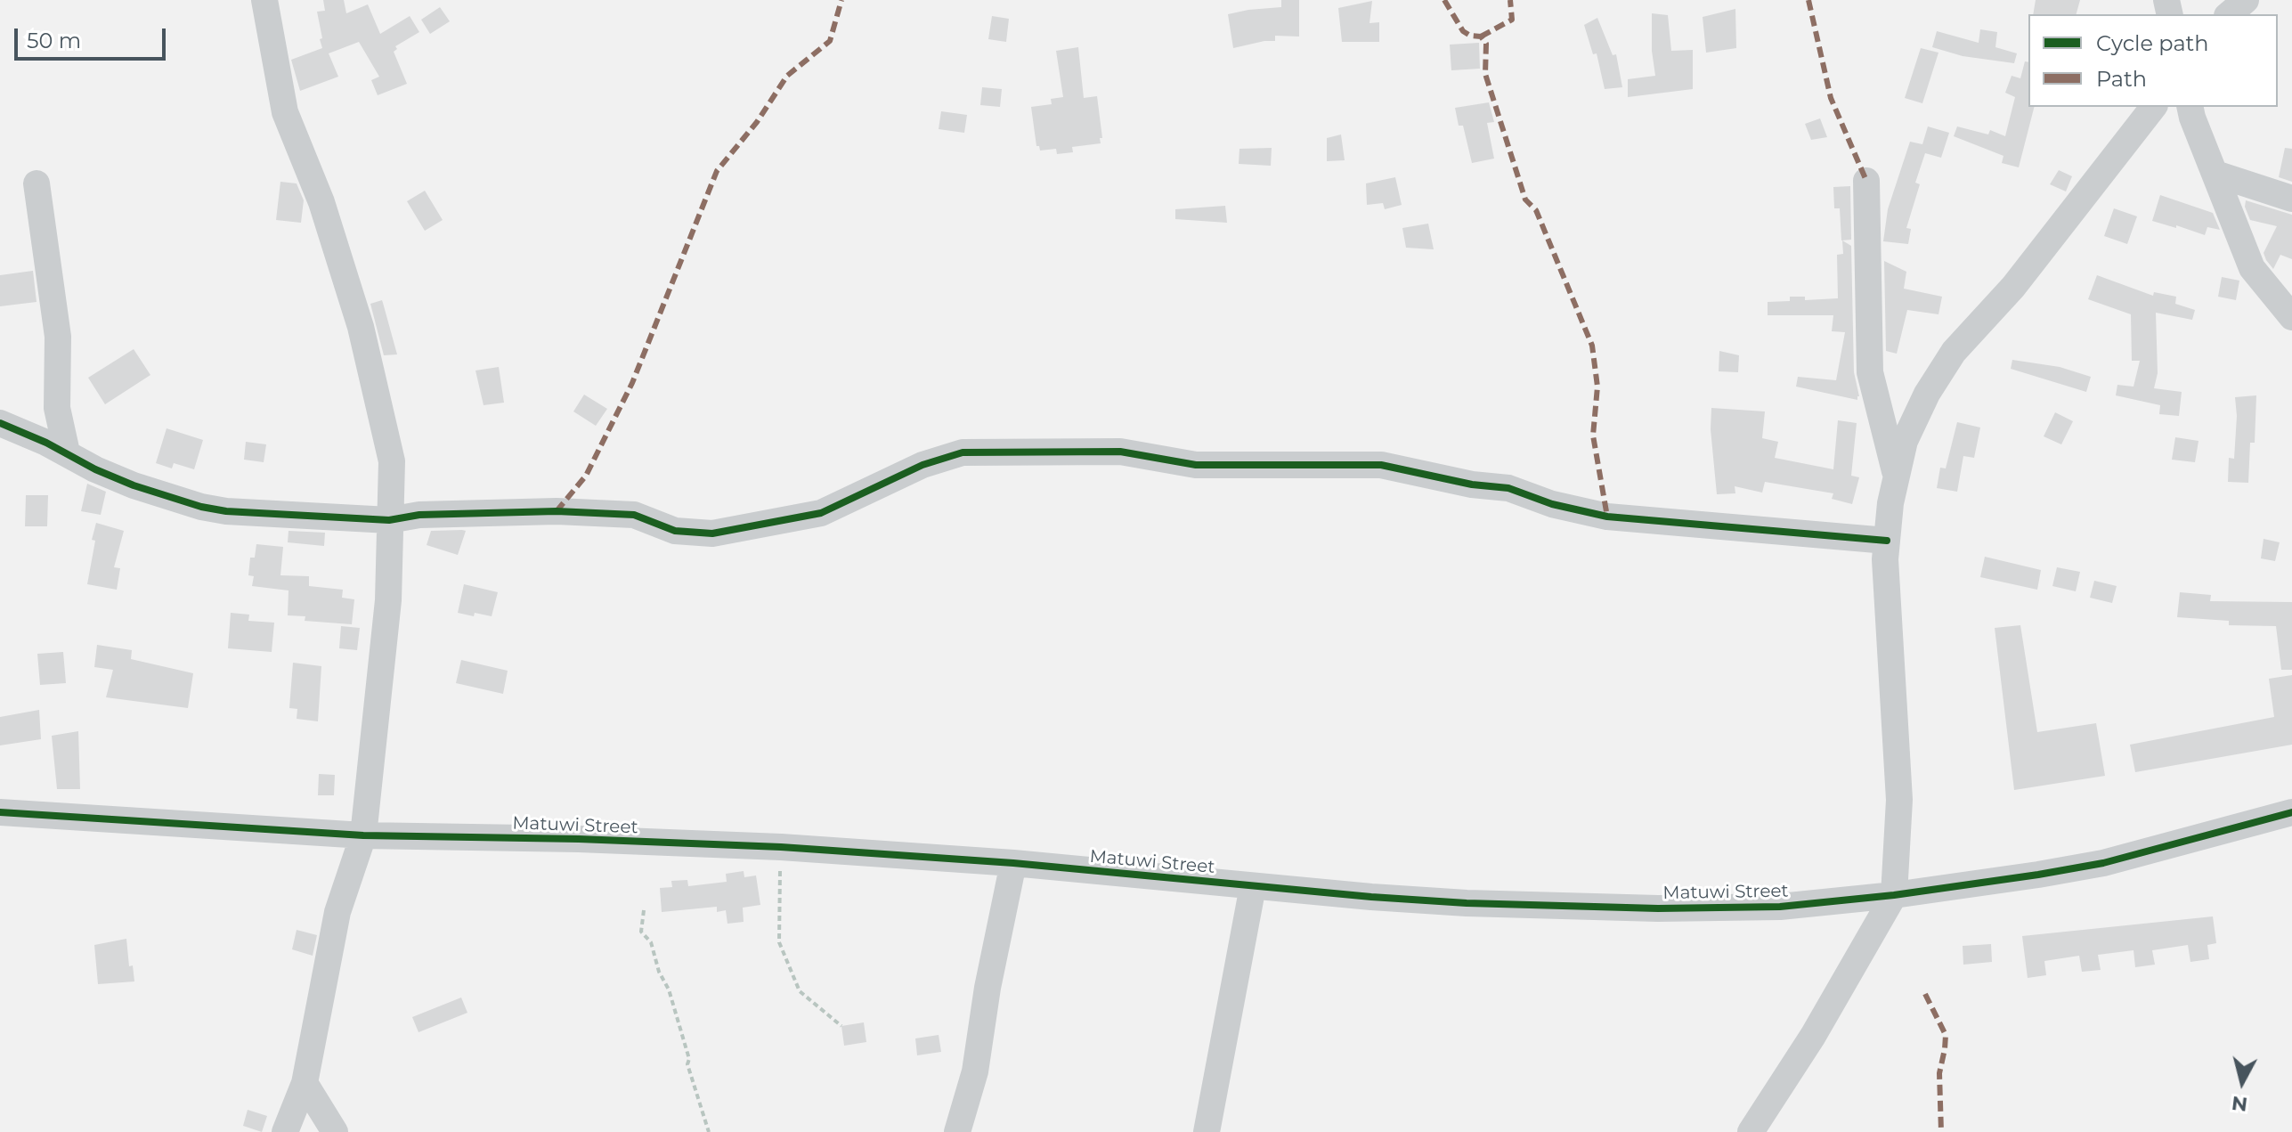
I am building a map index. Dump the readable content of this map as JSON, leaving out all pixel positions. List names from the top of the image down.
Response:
{
  "streets": {
    "street": ["Matuwi Street"]
  },
  "legend": ["Cycle path", "Path"],
  "scale_bar": "50 m",
  "north": "bottom"
}
